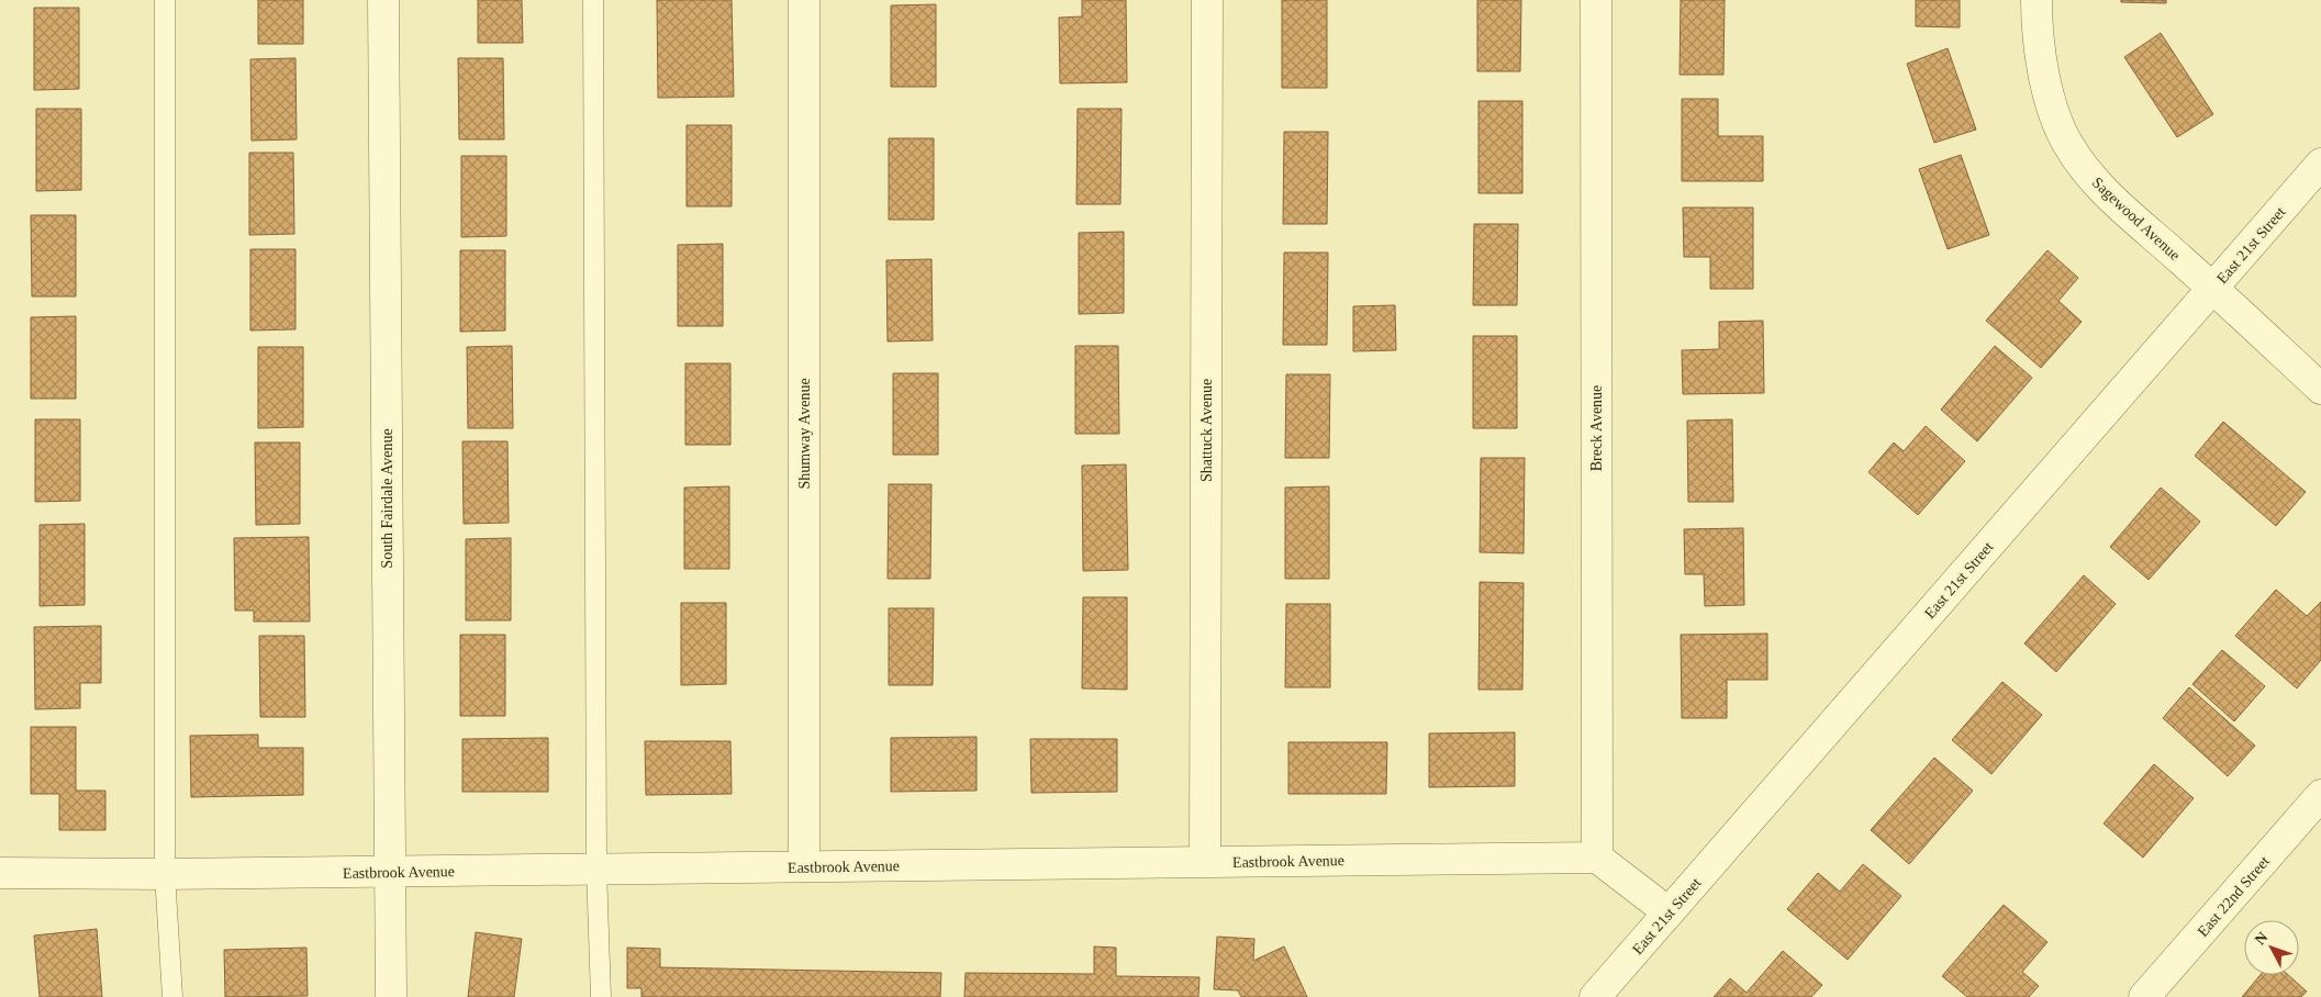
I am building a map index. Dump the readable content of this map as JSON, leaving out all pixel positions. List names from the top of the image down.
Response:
{
  "streets": {
    "street": [
      "Sagewood Avenue",
      "East 21st Street",
      "Breck Avenue",
      "Shattuck Avenue",
      "Shumway Avenue",
      "South Fairdale Avenue",
      "Eastbrook Avenue",
      "East 22nd Street"
    ]
  },
  "crossings": [
    ["Sagewood Avenue", "East 21st Street"],
    ["Breck Avenue", "Eastbrook Avenue"],
    ["Shattuck Avenue", "Eastbrook Avenue"],
    ["Shumway Avenue", "Eastbrook Avenue"],
    ["South Fairdale Avenue", "Eastbrook Avenue"]
  ],
  "north": "top left"
}
